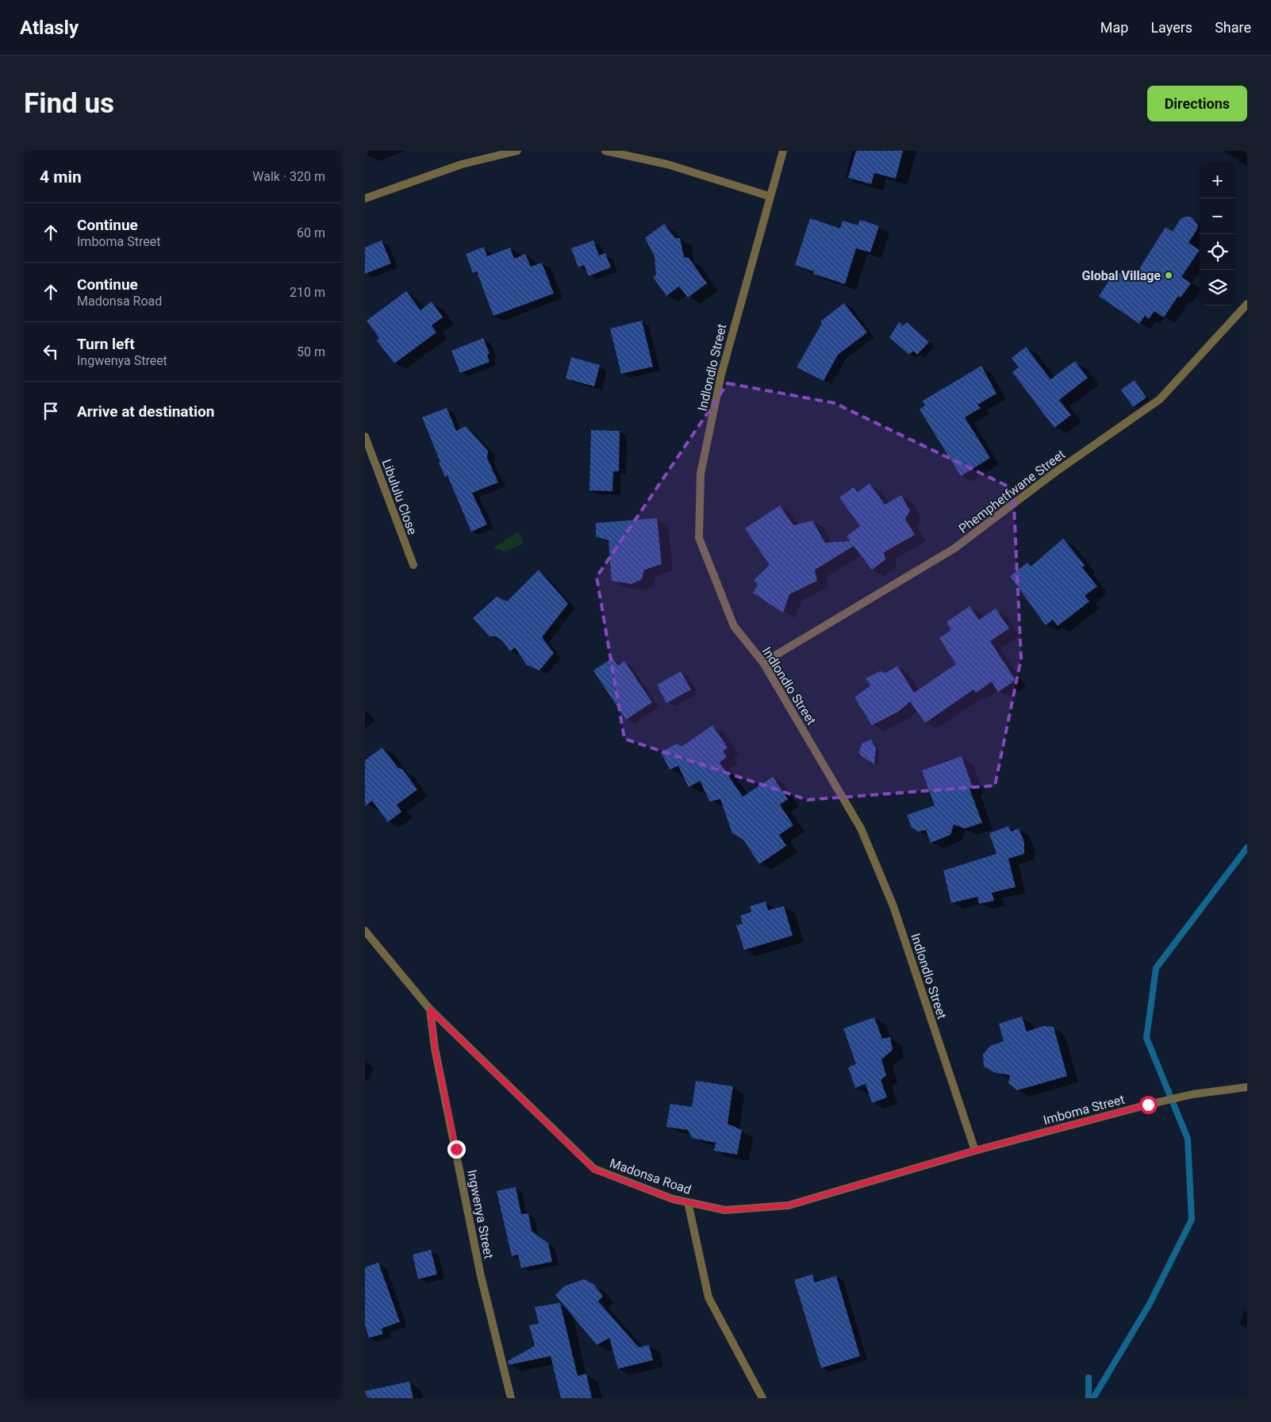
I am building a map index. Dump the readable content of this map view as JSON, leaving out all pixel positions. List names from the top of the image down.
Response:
{
  "streets": {
    "street": [
      "Indlondlo Street",
      "Phemphetfwane Street",
      "Libululu Close",
      "Imboma Street",
      "Madonsa Road",
      "Ingwenya Street"
    ]
  },
  "crossings": [
    ["Indlondlo Street", "Phemphetfwane Street"],
    ["Indlondlo Street", "Imboma Street"],
    ["Indlondlo Street", "Madonsa Road"],
    ["Imboma Street", "Madonsa Road"],
    ["Madonsa Road", "Ingwenya Street"]
  ],
  "places": ["Global Village"],
  "page": {
    "header": "Atlasly",
    "nav": ["Map", "Layers", "Share"],
    "buttons": "Directions",
    "title": "Find us",
    "heading": ["4 min", "Walk · 320 m"],
    "map_buttons": ["+", "−"],
    "list": [
      ["Continue", "Imboma Street", "60 m"],
      ["Continue", "Madonsa Road", "210 m"],
      ["Turn left", "Ingwenya Street", "50 m"],
      "Arrive at destination"
    ]
  }
}
